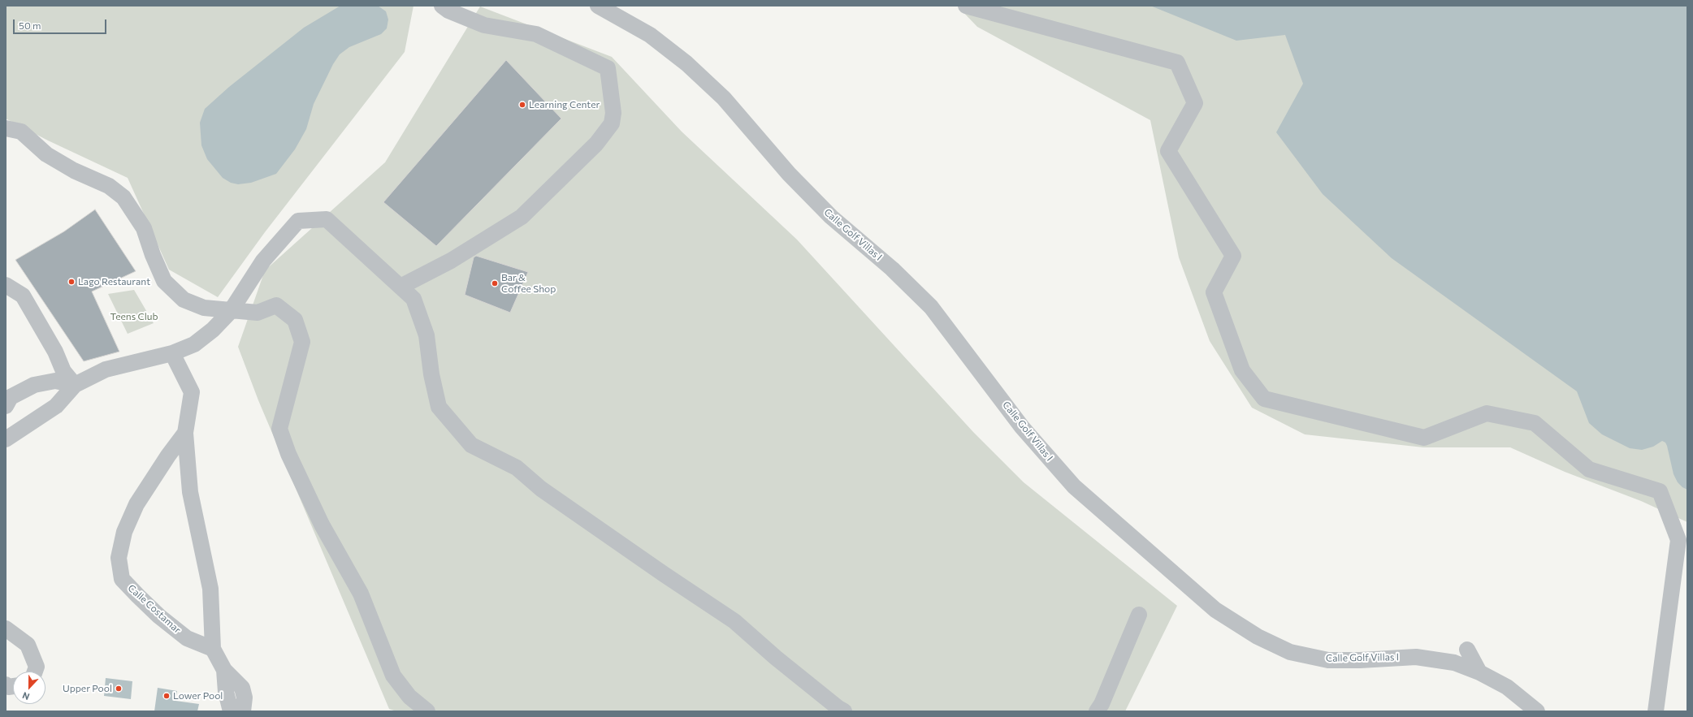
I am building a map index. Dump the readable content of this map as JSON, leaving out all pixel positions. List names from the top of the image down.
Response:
{
  "streets": {
    "street": ["Calle Golf Villas I", "Calle Costamar"]
  },
  "parks": ["Teens Club"],
  "places": [
    "Learning Center",
    "Lago Restaurant",
    "Bar & Coffee Shop",
    "Upper Pool",
    "Lower Pool"
  ],
  "scale_bar": "50 m",
  "north": "bottom"
}
